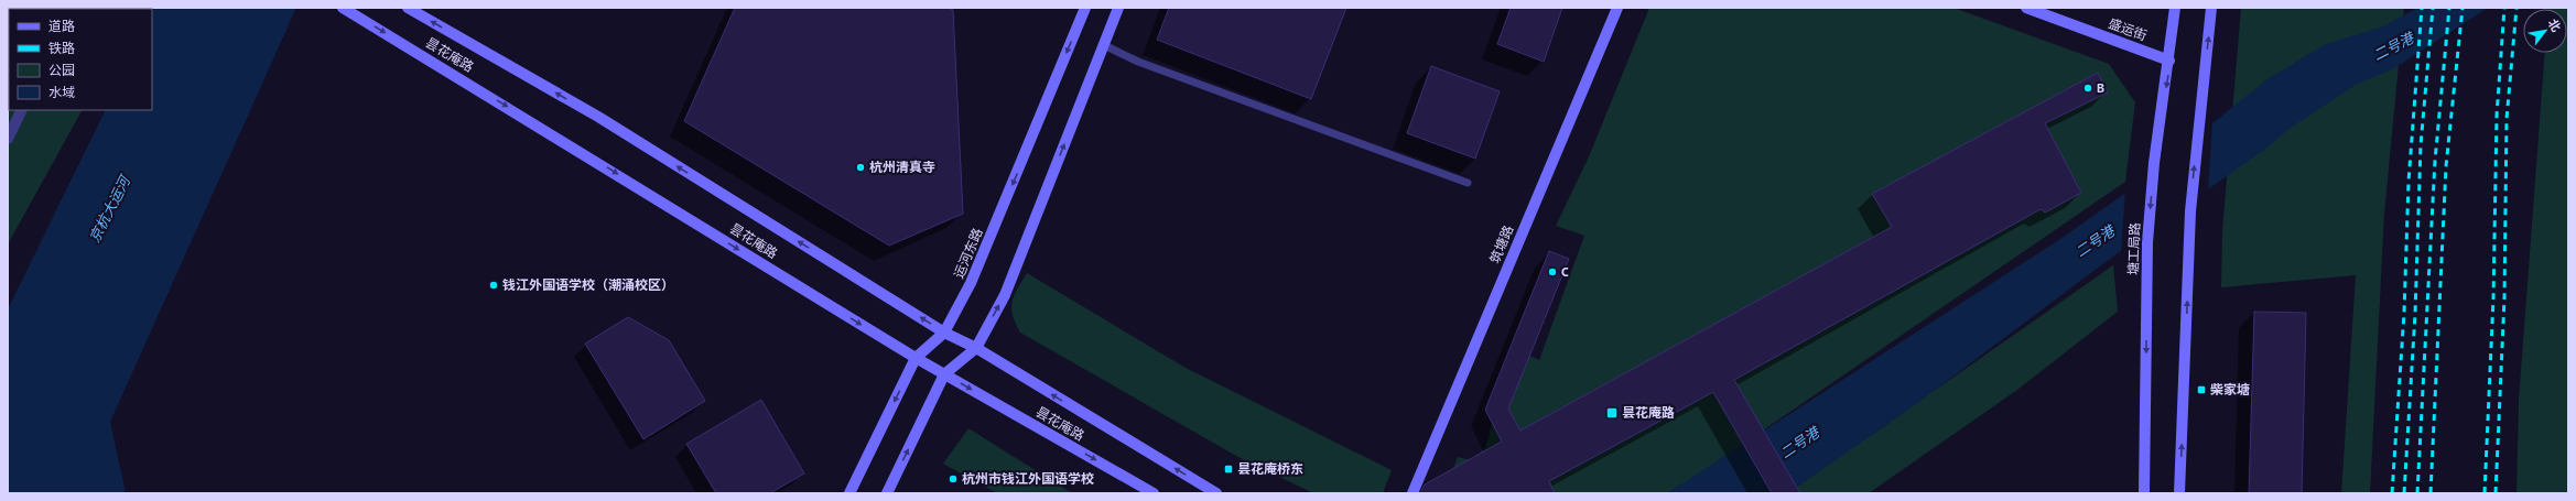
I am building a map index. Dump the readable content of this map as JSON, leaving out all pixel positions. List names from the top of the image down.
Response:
{
  "streets": {
    "main road": [
      "盛运街",
      "昙花庵路",
      "筑塘路",
      "塘工局路",
      "运河东路"
    ]
  },
  "crossings": [
    ["盛运街", "塘工局路"],
    ["昙花庵路", "运河东路"]
  ],
  "water": ["二号港", "京杭大运河"],
  "places": {
    "other": [
      "B",
      "杭州清真寺",
      "C",
      "钱江外国语学校（潮涌校区）",
      "杭州市钱江外国语学校"
    ],
    "transit": ["柴家塘", "昙花庵路", "昙花庵桥东"]
  },
  "legend": [
    "道路",
    "铁路",
    "公园",
    "水域"
  ],
  "north": "top right"
}
